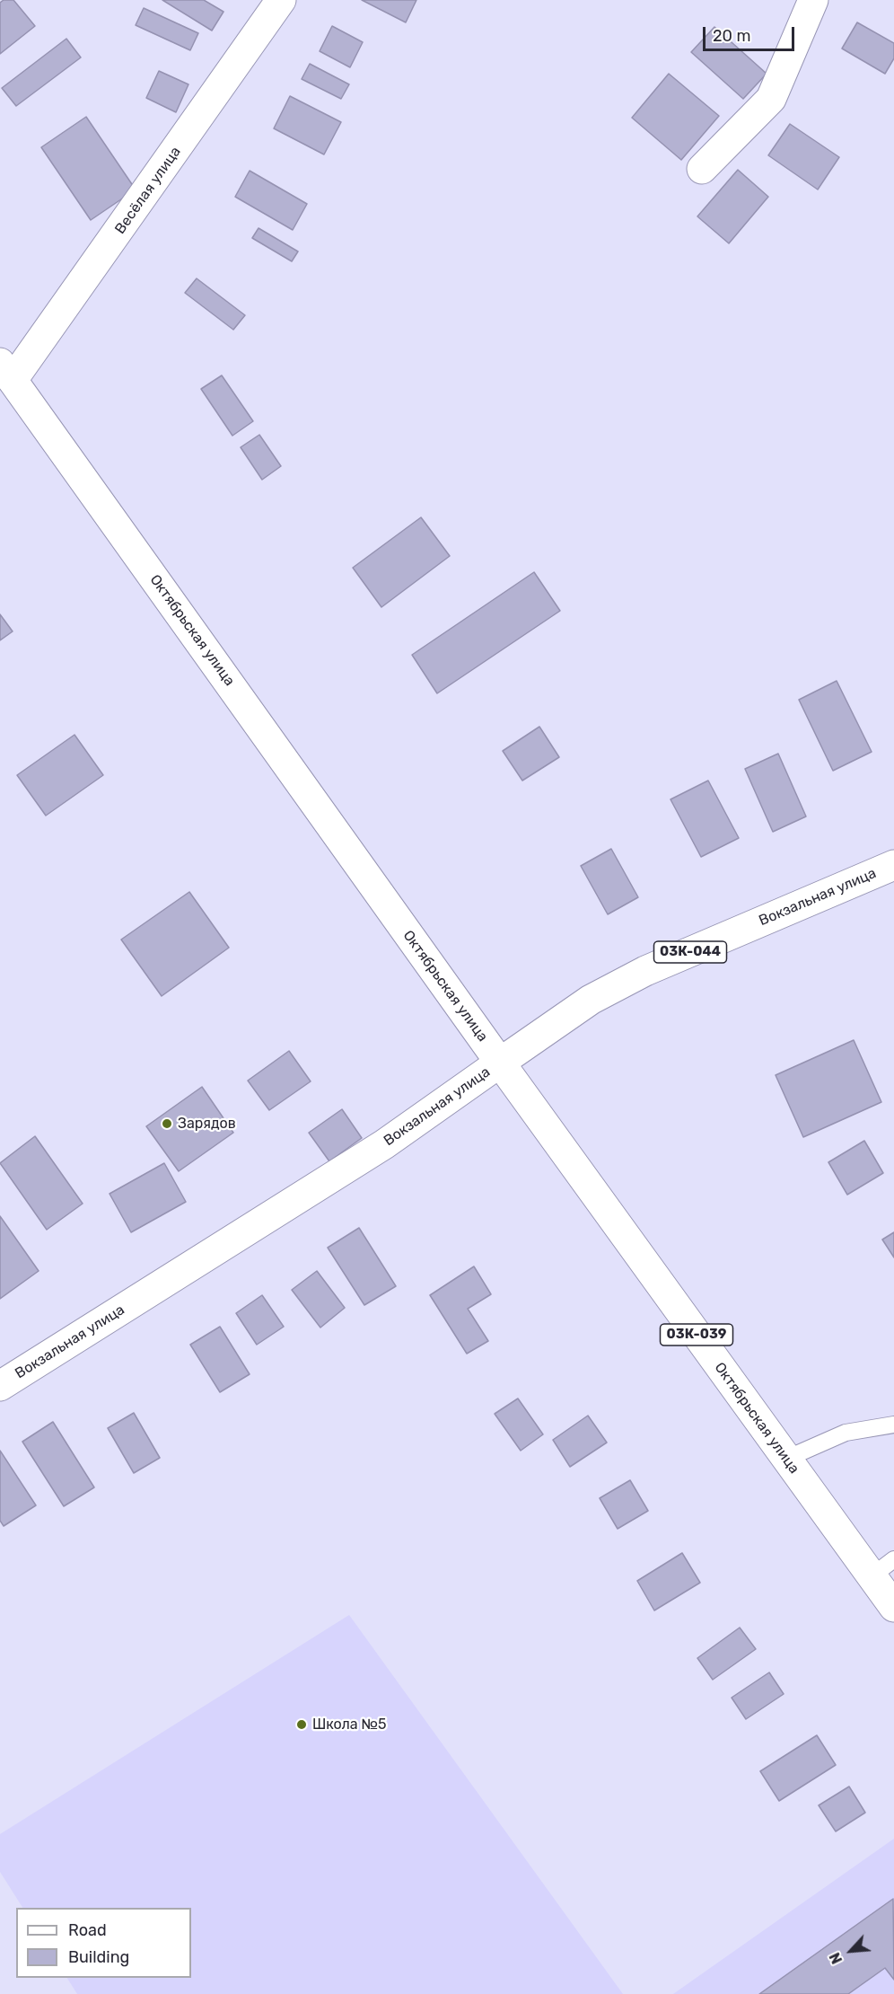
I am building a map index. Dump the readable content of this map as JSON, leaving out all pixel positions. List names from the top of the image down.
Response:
{
  "streets": {
    "main road": [
      "Весёлая улица",
      "Октябрьская улица",
      "Вокзальная улица",
      "03К-044",
      "03К-039"
    ]
  },
  "crossings": [
    ["Весёлая улица", "Октябрьская улица"],
    ["Октябрьская улица", "Вокзальная улица"]
  ],
  "places": ["Зарядов", "Школа №5"],
  "legend": ["Road", "Building"],
  "scale_bar": "20 m",
  "north": "bottom left"
}
